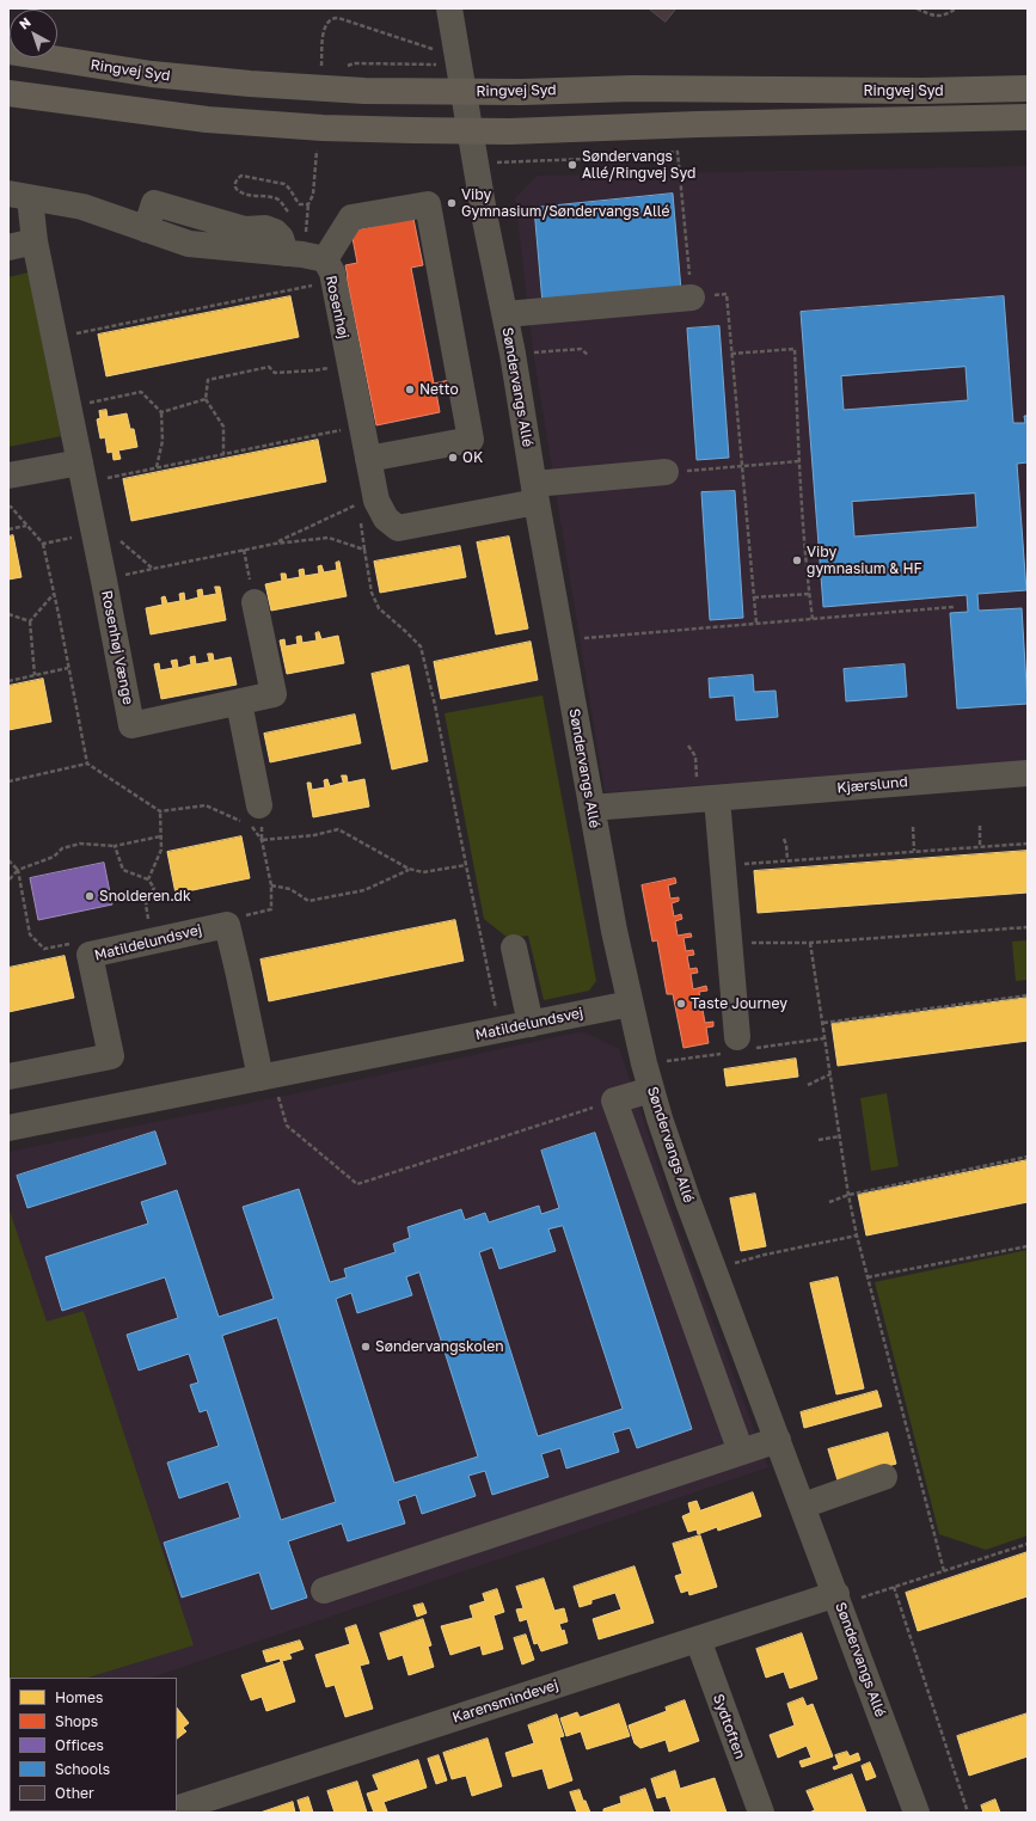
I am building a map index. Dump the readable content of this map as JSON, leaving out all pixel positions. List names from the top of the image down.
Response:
{
  "streets": {
    "main road": ["Ringvej Syd"],
    "street": [
      "Rosenhøj",
      "Søndervangs Allé",
      "Rosenhøj Vænge",
      "Kjærslund",
      "Matildelundsvej",
      "Karensmindevej",
      "Sydtoften"
    ]
  },
  "crossings": [
    ["Ringvej Syd", "Søndervangs Allé"],
    ["Rosenhøj", "Søndervangs Allé"],
    ["Søndervangs Allé", "Kjærslund"],
    ["Søndervangs Allé", "Matildelundsvej"],
    ["Søndervangs Allé", "Karensmindevej"],
    ["Karensmindevej", "Sydtoften"]
  ],
  "places": [
    "Søndervangs Allé/Ringvej Syd",
    "Viby Gymnasium/Søndervangs Allé",
    "Netto",
    "OK",
    "Viby gymnasium & HF",
    "Snolderen.dk",
    "Taste Journey",
    "Søndervangskolen"
  ],
  "legend": [
    "Homes",
    "Shops",
    "Offices",
    "Schools",
    "Other"
  ],
  "north": "top left"
}
